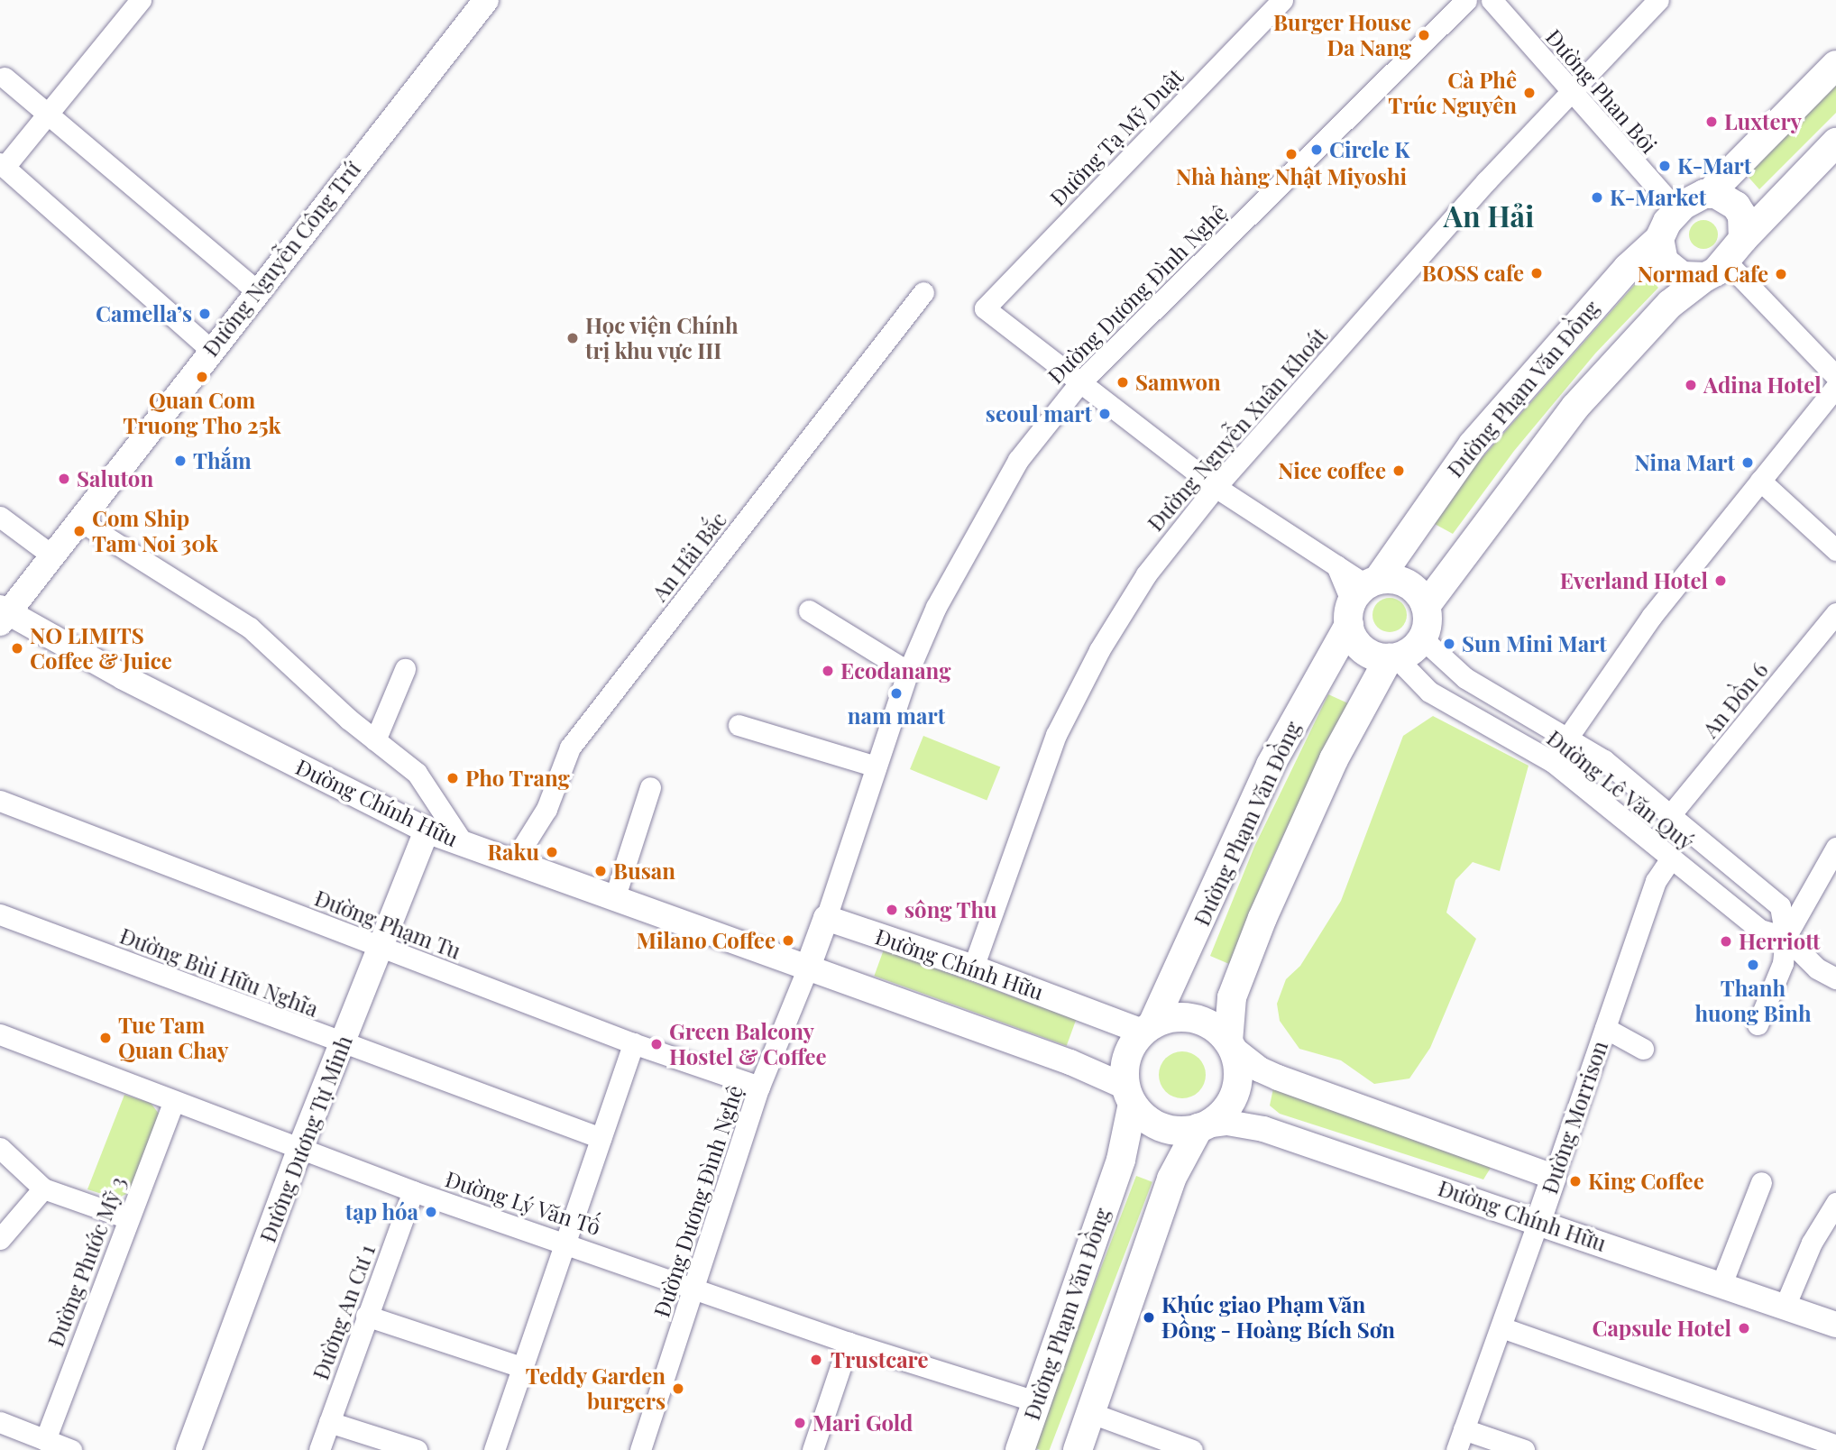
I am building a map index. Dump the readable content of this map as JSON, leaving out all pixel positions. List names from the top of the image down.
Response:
{
  "streets": {
    "main road": ["Đường Phạm Văn Đồng"],
    "street": [
      "Đường Phan Bôi",
      "Đường Tạ Mỹ Duật",
      "Đường Nguyễn Công Trứ",
      "Đường Dương Đình Nghệ",
      "Đường Nguyễn Xuân Khoát",
      "An Hải Bắc",
      "An Đồn 6",
      "Đường Lê Văn Quý",
      "Đường Chính Hữu",
      "Đường Phạm Tu",
      "Đường Bùi Hữu Nghĩa",
      "Đường Morrison",
      "Đường Dương Tự Minh",
      "Đường Lý Văn Tố",
      "Đường Phước Mỹ 3",
      "Đường An Cư 1"
    ]
  },
  "crossings": [
    ["Đường Phan Bôi", "Đường Phạm Văn Đồng"],
    ["Đường Phan Bôi", "Đường Nguyễn Xuân Khoát"],
    ["Đường Tạ Mỹ Duật", "Đường Dương Đình Nghệ"],
    ["Đường Nguyễn Công Trứ", "Đường Chính Hữu"],
    ["Đường Dương Đình Nghệ", "Đường Chính Hữu"],
    ["Đường Dương Đình Nghệ", "Đường Phạm Tu"],
    ["Đường Dương Đình Nghệ", "Đường Lý Văn Tố"],
    ["Đường Phạm Văn Đồng", "Đường Lê Văn Quý"],
    ["Đường Phạm Văn Đồng", "Đường Chính Hữu"],
    ["Đường Phạm Văn Đồng", "Đường Lý Văn Tố"],
    ["Đường Nguyễn Xuân Khoát", "Đường Chính Hữu"],
    ["An Hải Bắc", "Đường Chính Hữu"],
    ["An Đồn 6", "Đường Lê Văn Quý"],
    ["Đường Lê Văn Quý", "Đường Morrison"],
    ["Đường Chính Hữu", "Đường Morrison"],
    ["Đường Chính Hữu", "Đường Dương Tự Minh"],
    ["Đường Phạm Tu", "Đường Dương Tự Minh"],
    ["Đường Bùi Hữu Nghĩa", "Đường Dương Tự Minh"],
    ["Đường Dương Tự Minh", "Đường Lý Văn Tố"],
    ["Đường Lý Văn Tố", "Đường Phước Mỹ 3"],
    ["Đường Lý Văn Tố", "Đường An Cư 1"]
  ],
  "districts": ["An Hải"],
  "places": [
    "Burger House Da Nang",
    "Cà Phê Trúc Nguyên",
    "Luxtery",
    "Circle K",
    "Nhà hàng Nhật Miyoshi",
    "K-Mart",
    "K-Market",
    "BOSS cafe",
    "Normad Cafe",
    "Camella’s",
    "Học viện Chính trị khu vực III",
    "Quan Com Truong Tho 25k",
    "Samwon",
    "Adina Hotel",
    "seoul mart",
    "Thắm",
    "Nina Mart",
    "Nice coffee",
    "Saluton",
    "Com Ship Tam Noi 30k",
    "Everland Hotel",
    "Sun Mini Mart",
    "NO LIMITS Coffee & Juice",
    "Ecodanang",
    "nam mart",
    "Pho Trang",
    "Raku",
    "Busan",
    "sông Thu",
    "Milano Coffee",
    "Herriott",
    "Thanh huong Binh",
    "Tue Tam Quan Chay",
    "Green Balcony Hostel & Coffee",
    "King Coffee",
    "tạp hóa",
    "Khúc giao Phạm Văn Đồng - Hoàng Bích Sơn",
    "Capsule Hotel",
    "Trustcare",
    "Teddy Garden burgers",
    "Mari Gold"
  ]
}
